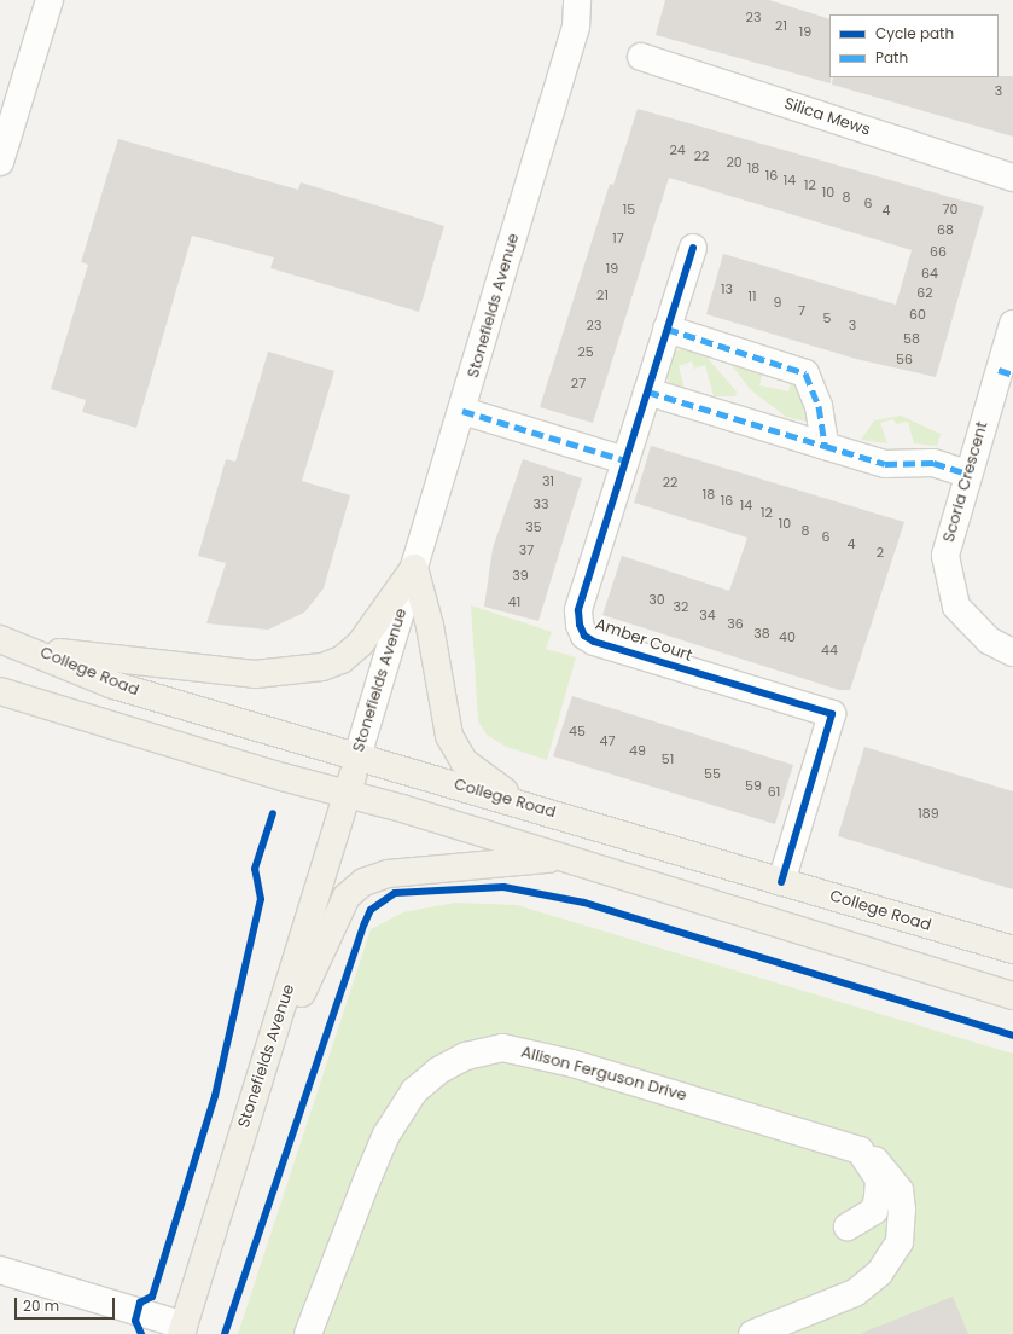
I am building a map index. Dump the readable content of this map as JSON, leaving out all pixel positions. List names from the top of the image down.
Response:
{
  "streets": {
    "main road": ["Stonefields Avenue", "College Road"],
    "street": [
      "Silica Mews",
      "Scoria Crescent",
      "Amber Court",
      "Allison Ferguson Drive"
    ]
  },
  "crossings": [
    ["Stonefields Avenue", "College Road"],
    ["Amber Court", "College Road"]
  ],
  "house_numbers": [
    "23",
    "21",
    "19",
    "3",
    "24",
    "22",
    "20",
    "18",
    "16",
    "14",
    "12",
    "10",
    "8",
    "6",
    "15",
    "70",
    "4",
    "68",
    "17",
    "66",
    "19",
    "64",
    "13",
    "62",
    "21",
    "11",
    "9",
    "7",
    "60",
    "5",
    "23",
    "3",
    "58",
    "25",
    "56",
    "27",
    "31",
    "22",
    "18",
    "16",
    "33",
    "14",
    "12",
    "10",
    "35",
    "8",
    "6",
    "4",
    "37",
    "2",
    "39",
    "30",
    "41",
    "32",
    "34",
    "36",
    "38",
    "40",
    "44",
    "45",
    "47",
    "49",
    "51",
    "55",
    "59",
    "61",
    "189"
  ],
  "legend": ["Cycle path", "Path"],
  "scale_bar": "20 m"
}
